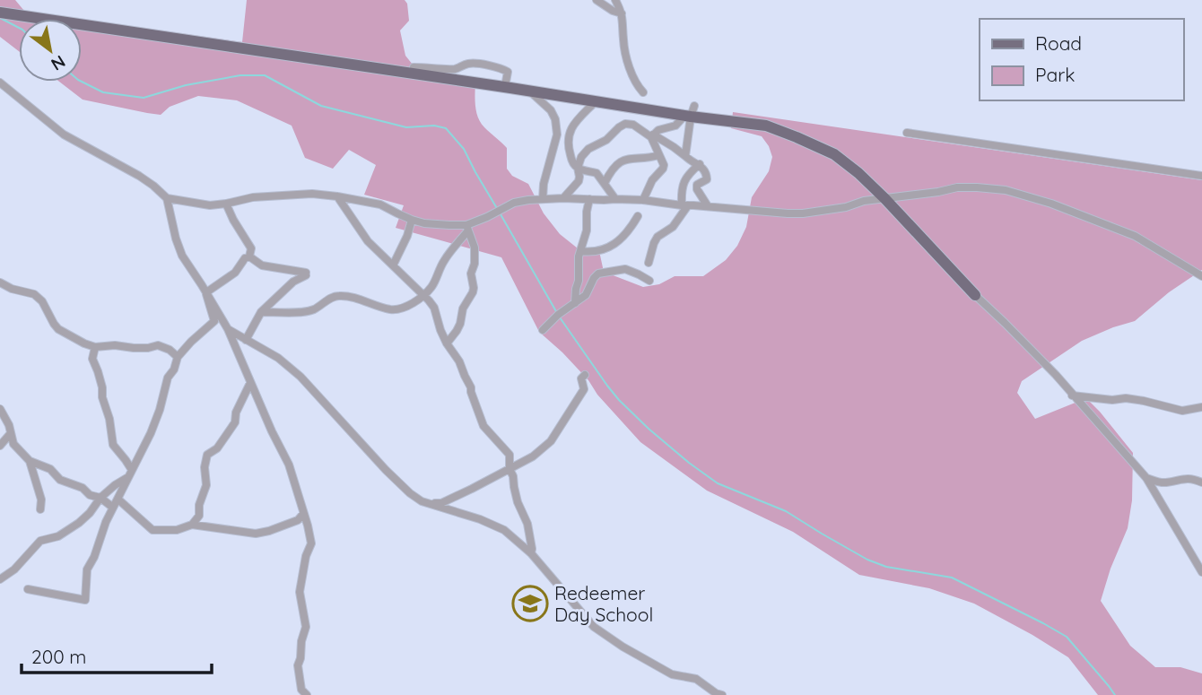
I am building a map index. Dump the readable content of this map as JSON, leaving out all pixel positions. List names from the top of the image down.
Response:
{
  "places": {
    "school or university": ["Redeemer Day School"]
  },
  "legend": ["Road", "Park"],
  "scale_bar": "200 m",
  "north": "bottom right"
}
